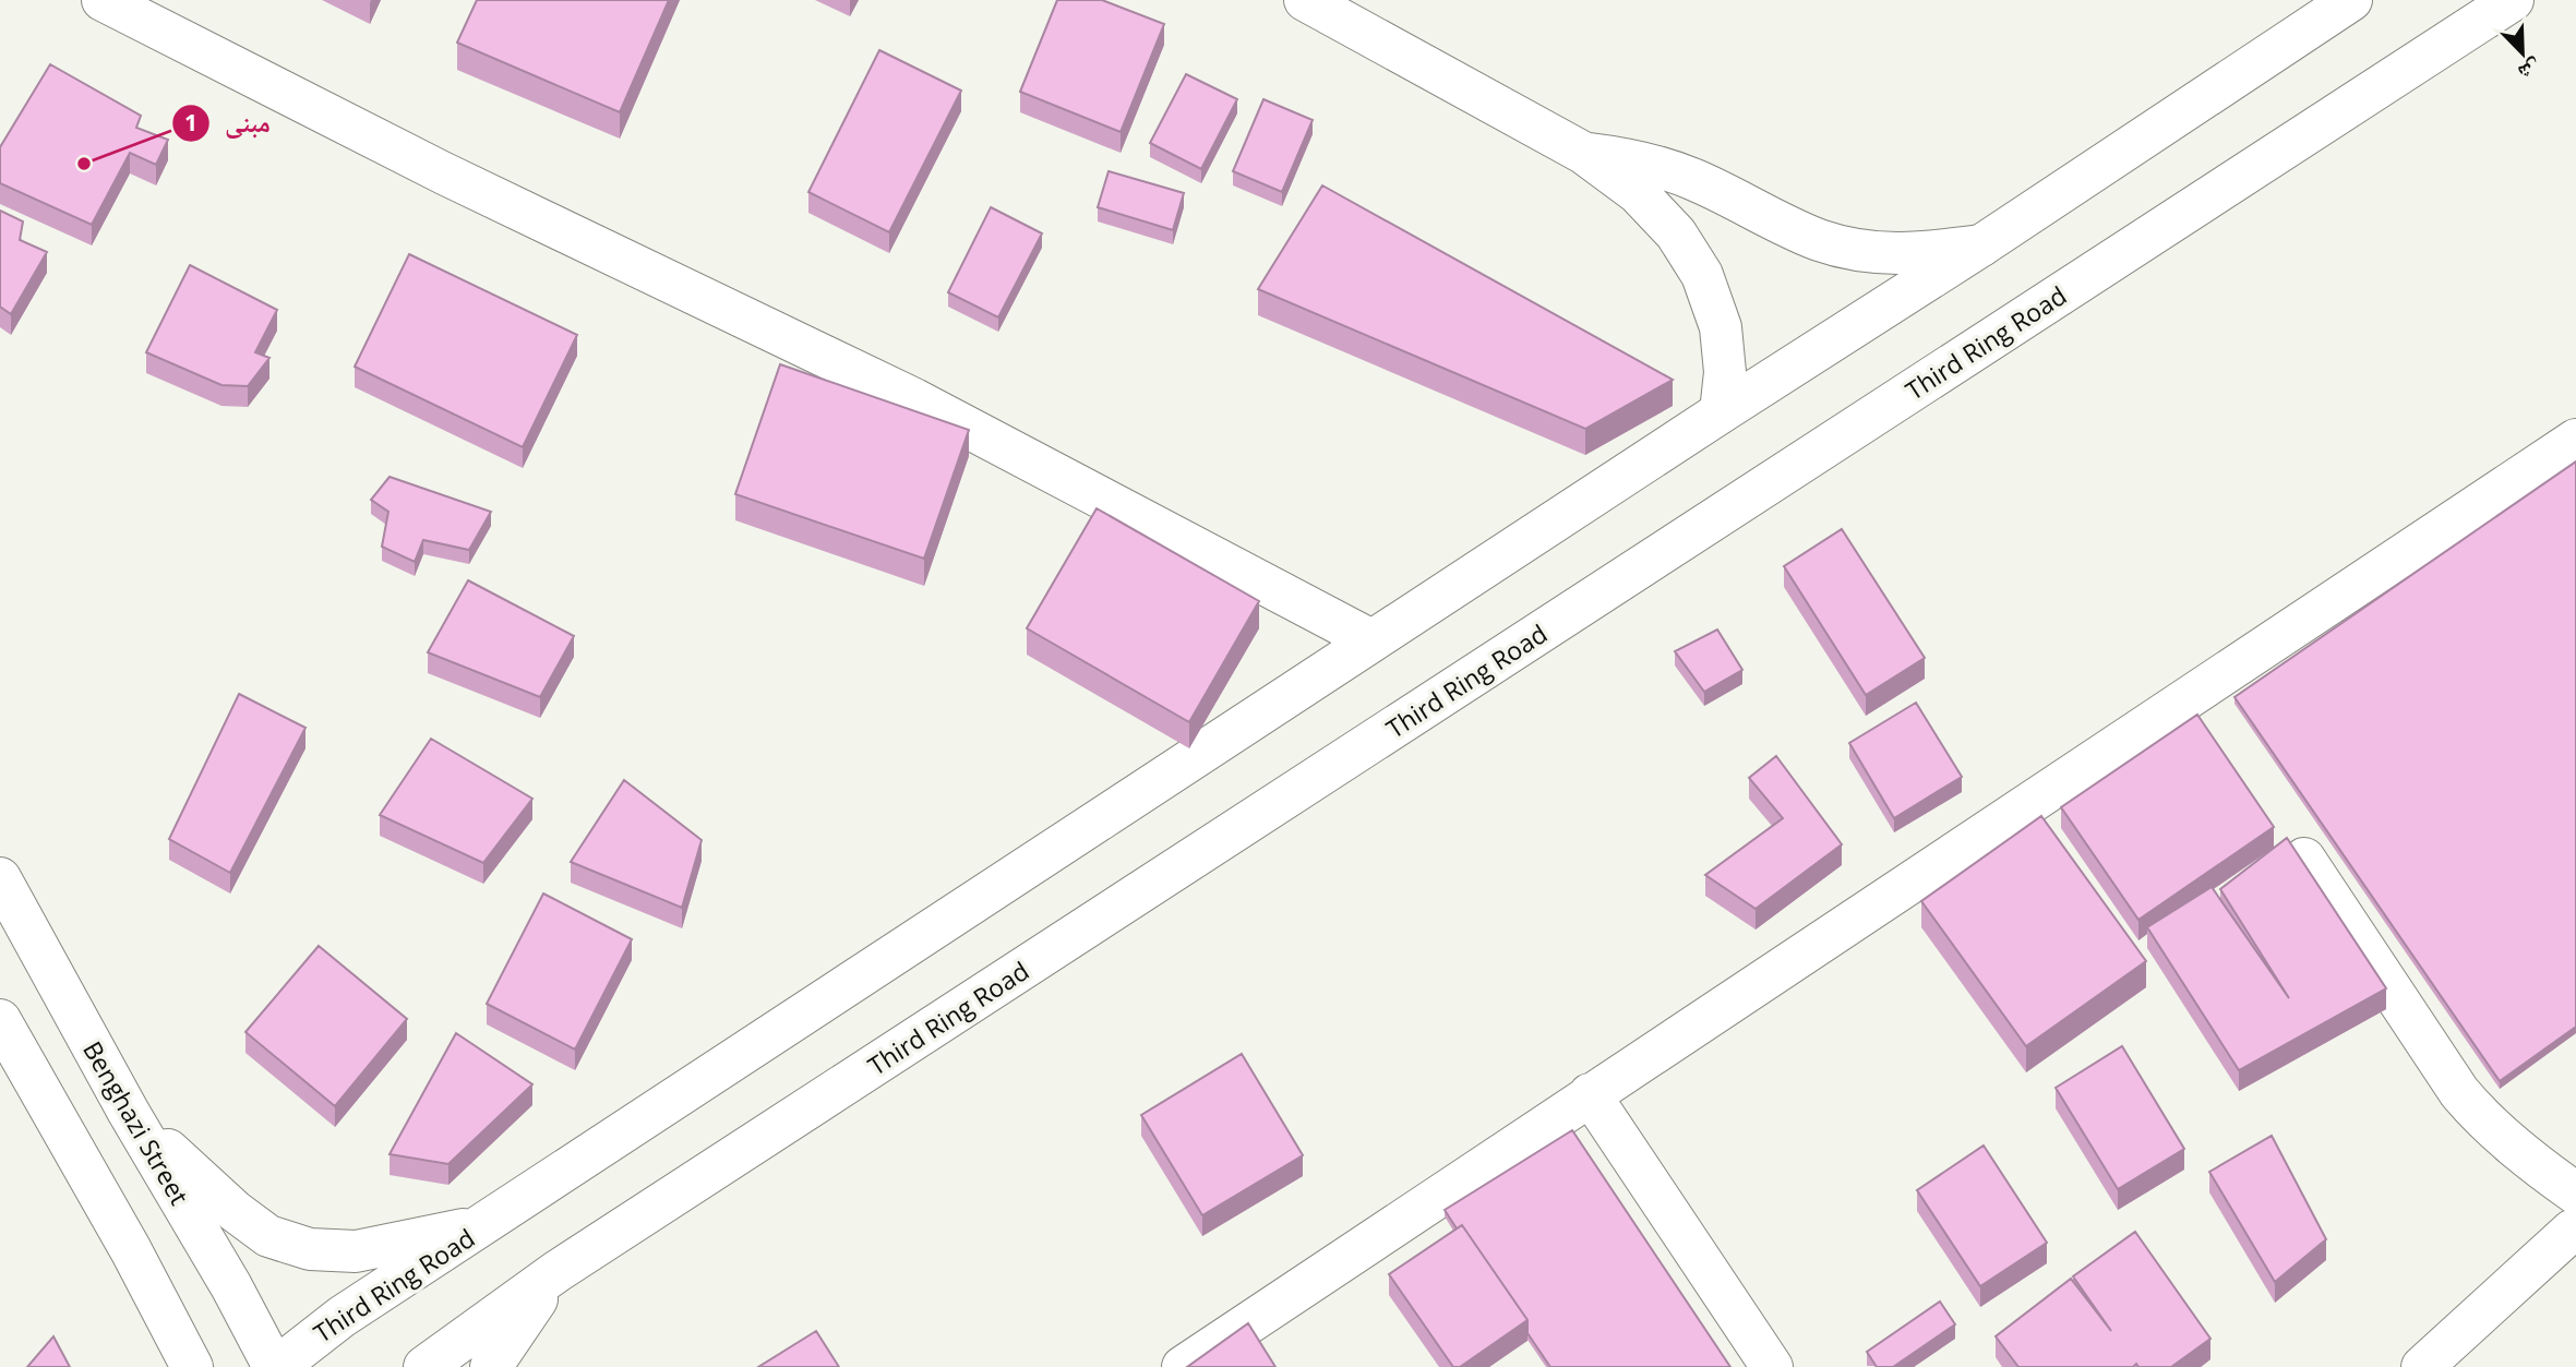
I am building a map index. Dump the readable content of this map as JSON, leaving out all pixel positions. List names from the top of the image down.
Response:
{
  "streets": {
    "main road": ["Third Ring Road", "Benghazi Street"]
  },
  "crossings": [
    ["Third Ring Road", "Benghazi Street"]
  ],
  "places": ["مبنى"],
  "north": "bottom right"
}
